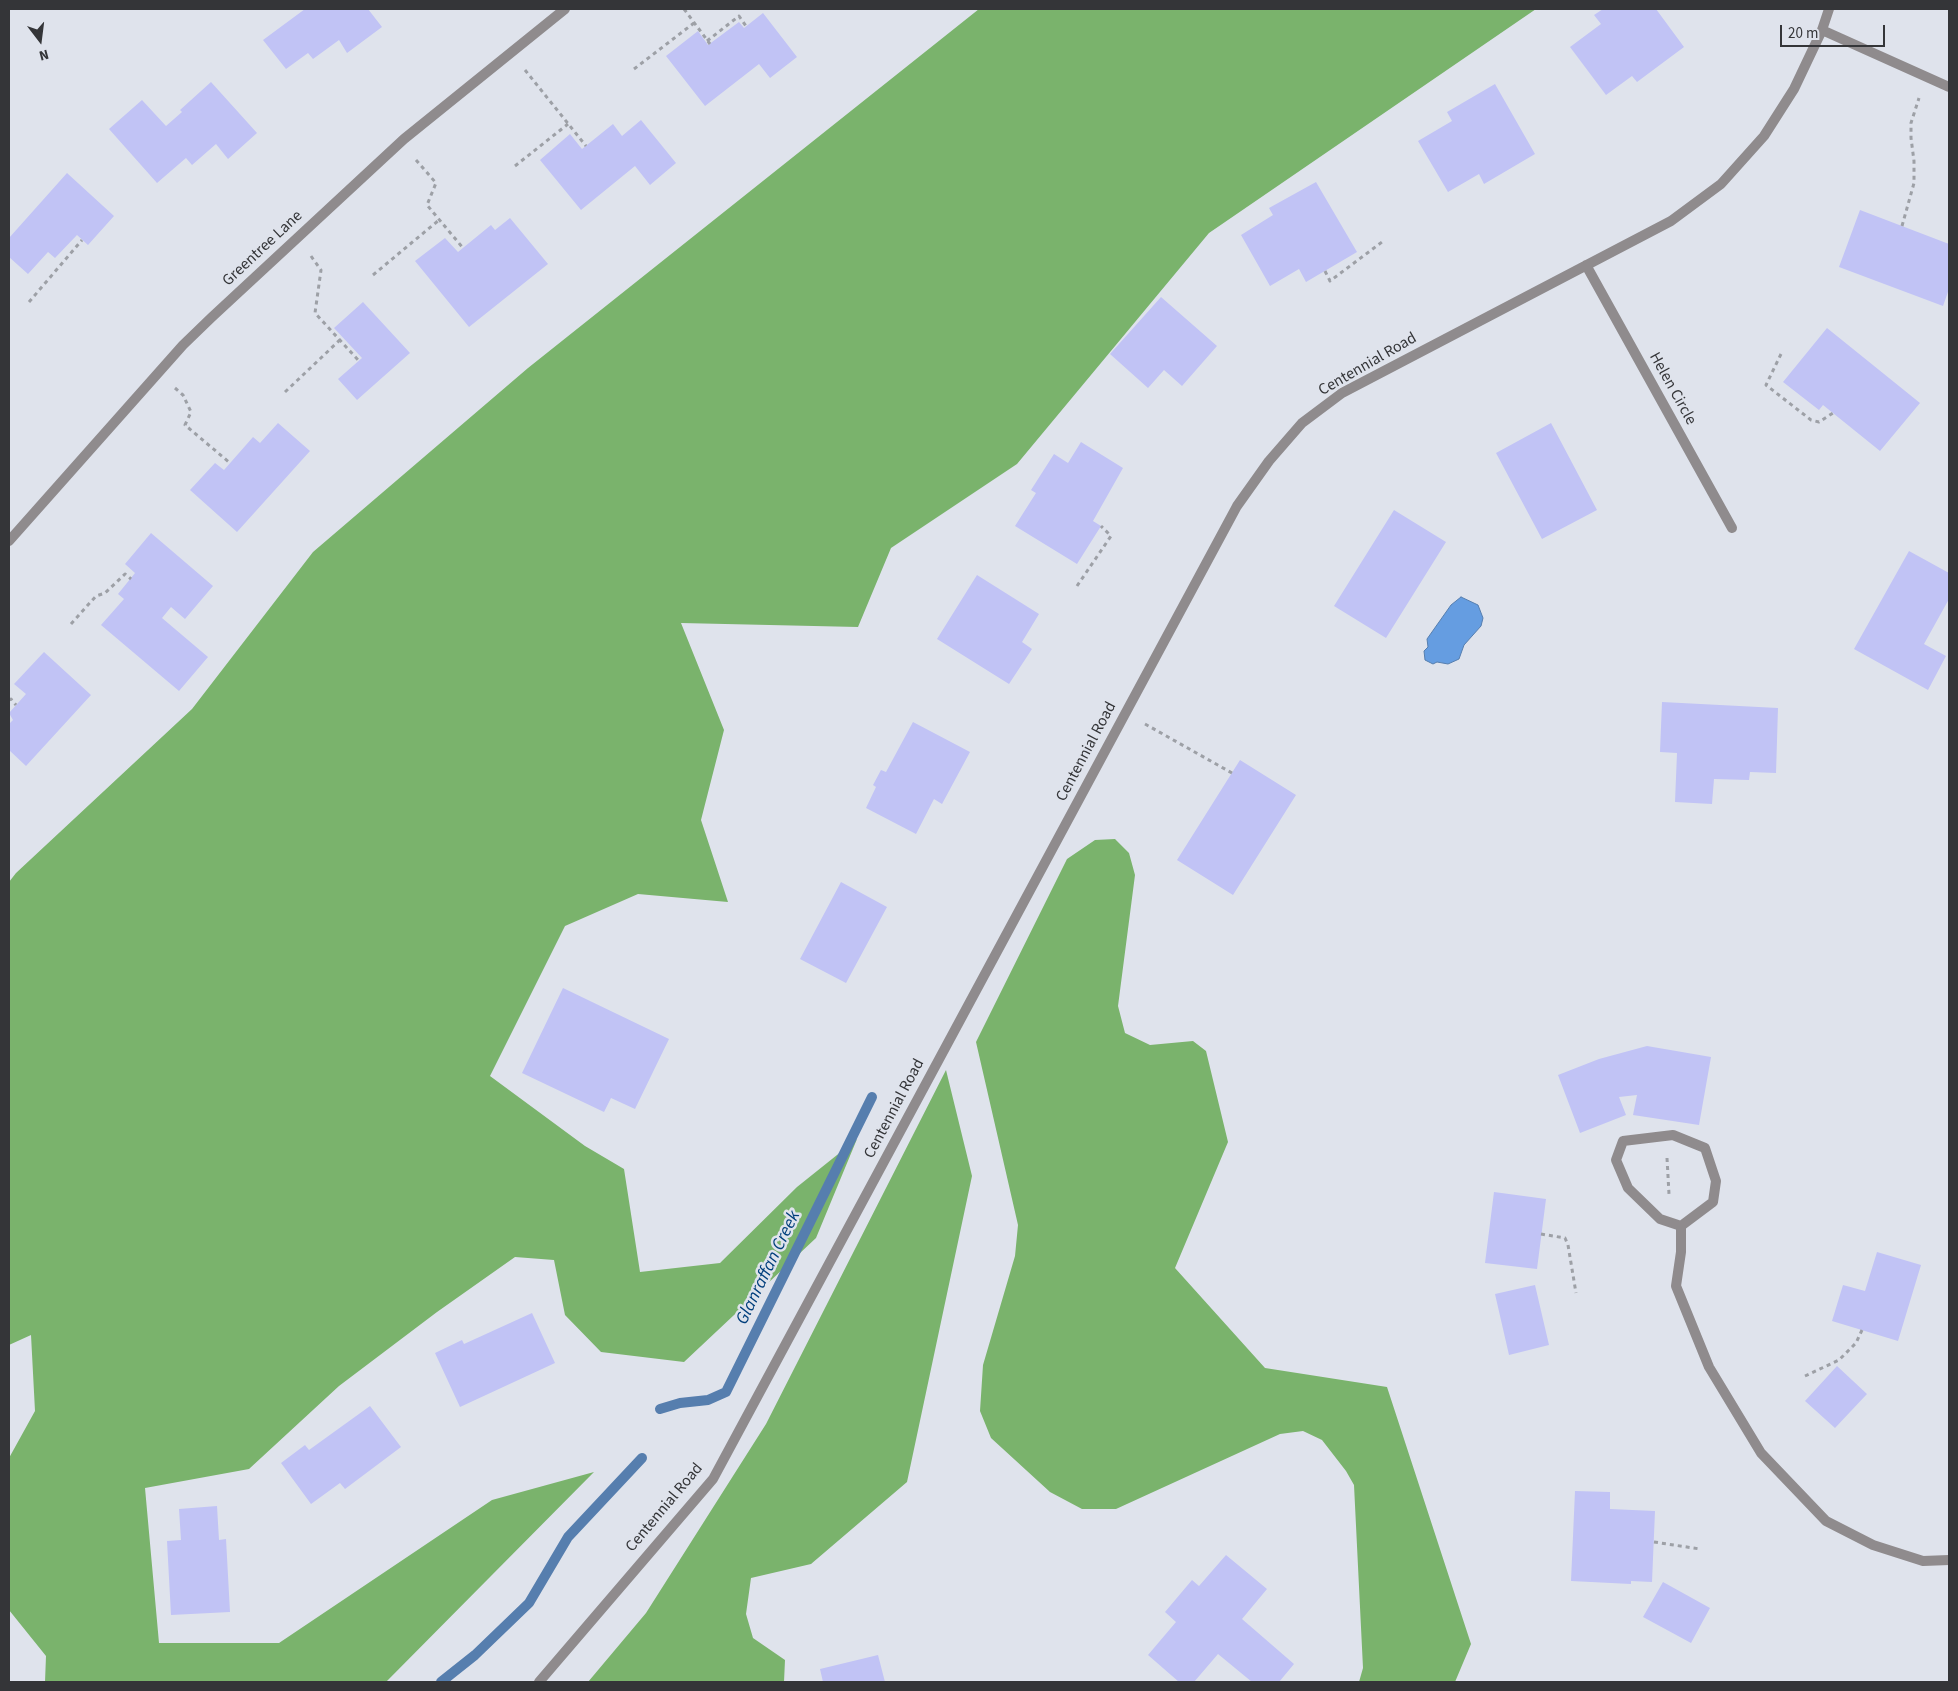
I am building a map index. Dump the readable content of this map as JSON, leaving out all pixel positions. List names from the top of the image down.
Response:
{
  "streets": {
    "street": ["Greentree Lane", "Centennial Road", "Helen Circle"]
  },
  "crossings": [
    ["Centennial Road", "Helen Circle"]
  ],
  "water": ["Glanraffan Creek"],
  "scale_bar": "20 m",
  "north": "bottom"
}
